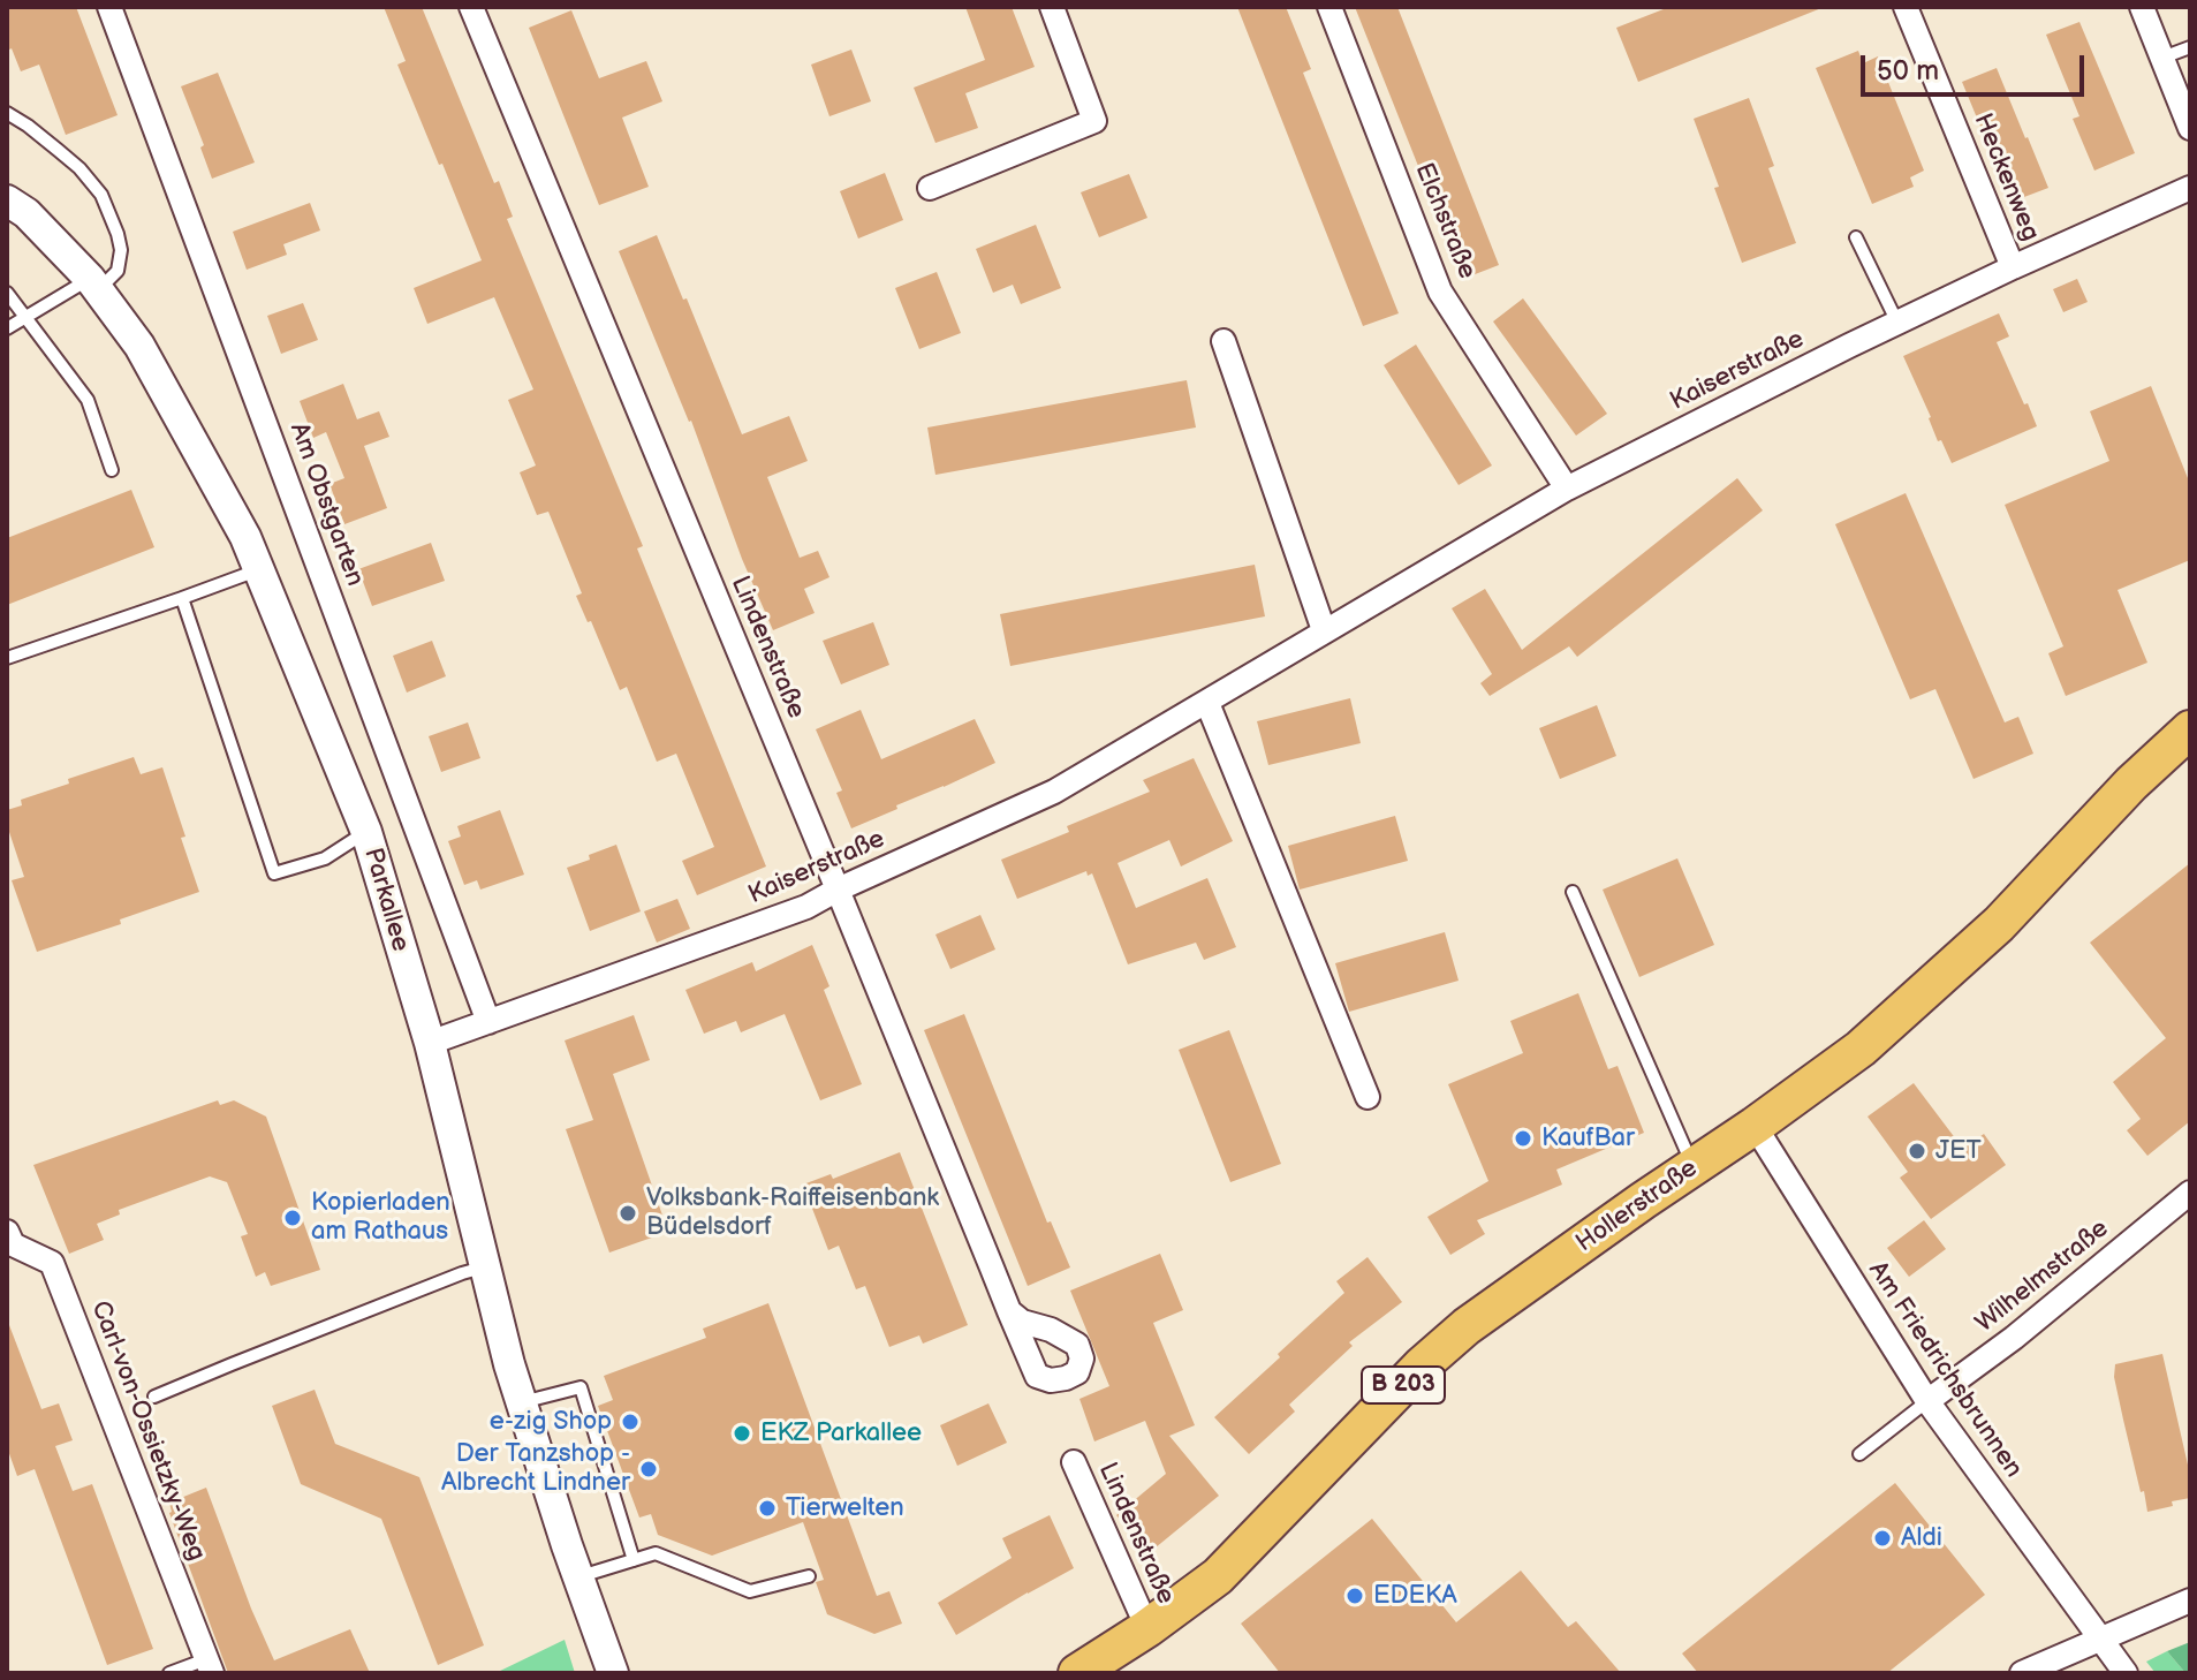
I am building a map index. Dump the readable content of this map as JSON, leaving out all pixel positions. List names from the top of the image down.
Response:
{
  "streets": {
    "main road": ["Hollerstraße", "B 203"],
    "street": [
      "Heckenweg",
      "Elchstraße",
      "Kaiserstraße",
      "Am Obstgarten",
      "Lindenstraße",
      "Parkallee",
      "Wilhelmstraße",
      "Am Friedrichsbrunnen",
      "Carl-von-Ossietzky-Weg"
    ]
  },
  "crossings": [
    ["Heckenweg", "Kaiserstraße"],
    ["Elchstraße", "Kaiserstraße"],
    ["Kaiserstraße", "Am Obstgarten"],
    ["Kaiserstraße", "Lindenstraße"],
    ["Kaiserstraße", "Parkallee"],
    ["Lindenstraße", "Hollerstraße"],
    ["Hollerstraße", "Am Friedrichsbrunnen"],
    ["Wilhelmstraße", "Am Friedrichsbrunnen"]
  ],
  "places": [
    "KaufBar",
    "JET",
    "Volksbank-Raiffeisenbank Büdelsdorf",
    "Kopierladen am Rathaus",
    "e-zig Shop",
    "EKZ Parkallee",
    "Der Tanzshop - Albrecht Lindner",
    "Tierwelten",
    "Aldi",
    "EDEKA"
  ],
  "scale_bar": "50 m"
}
